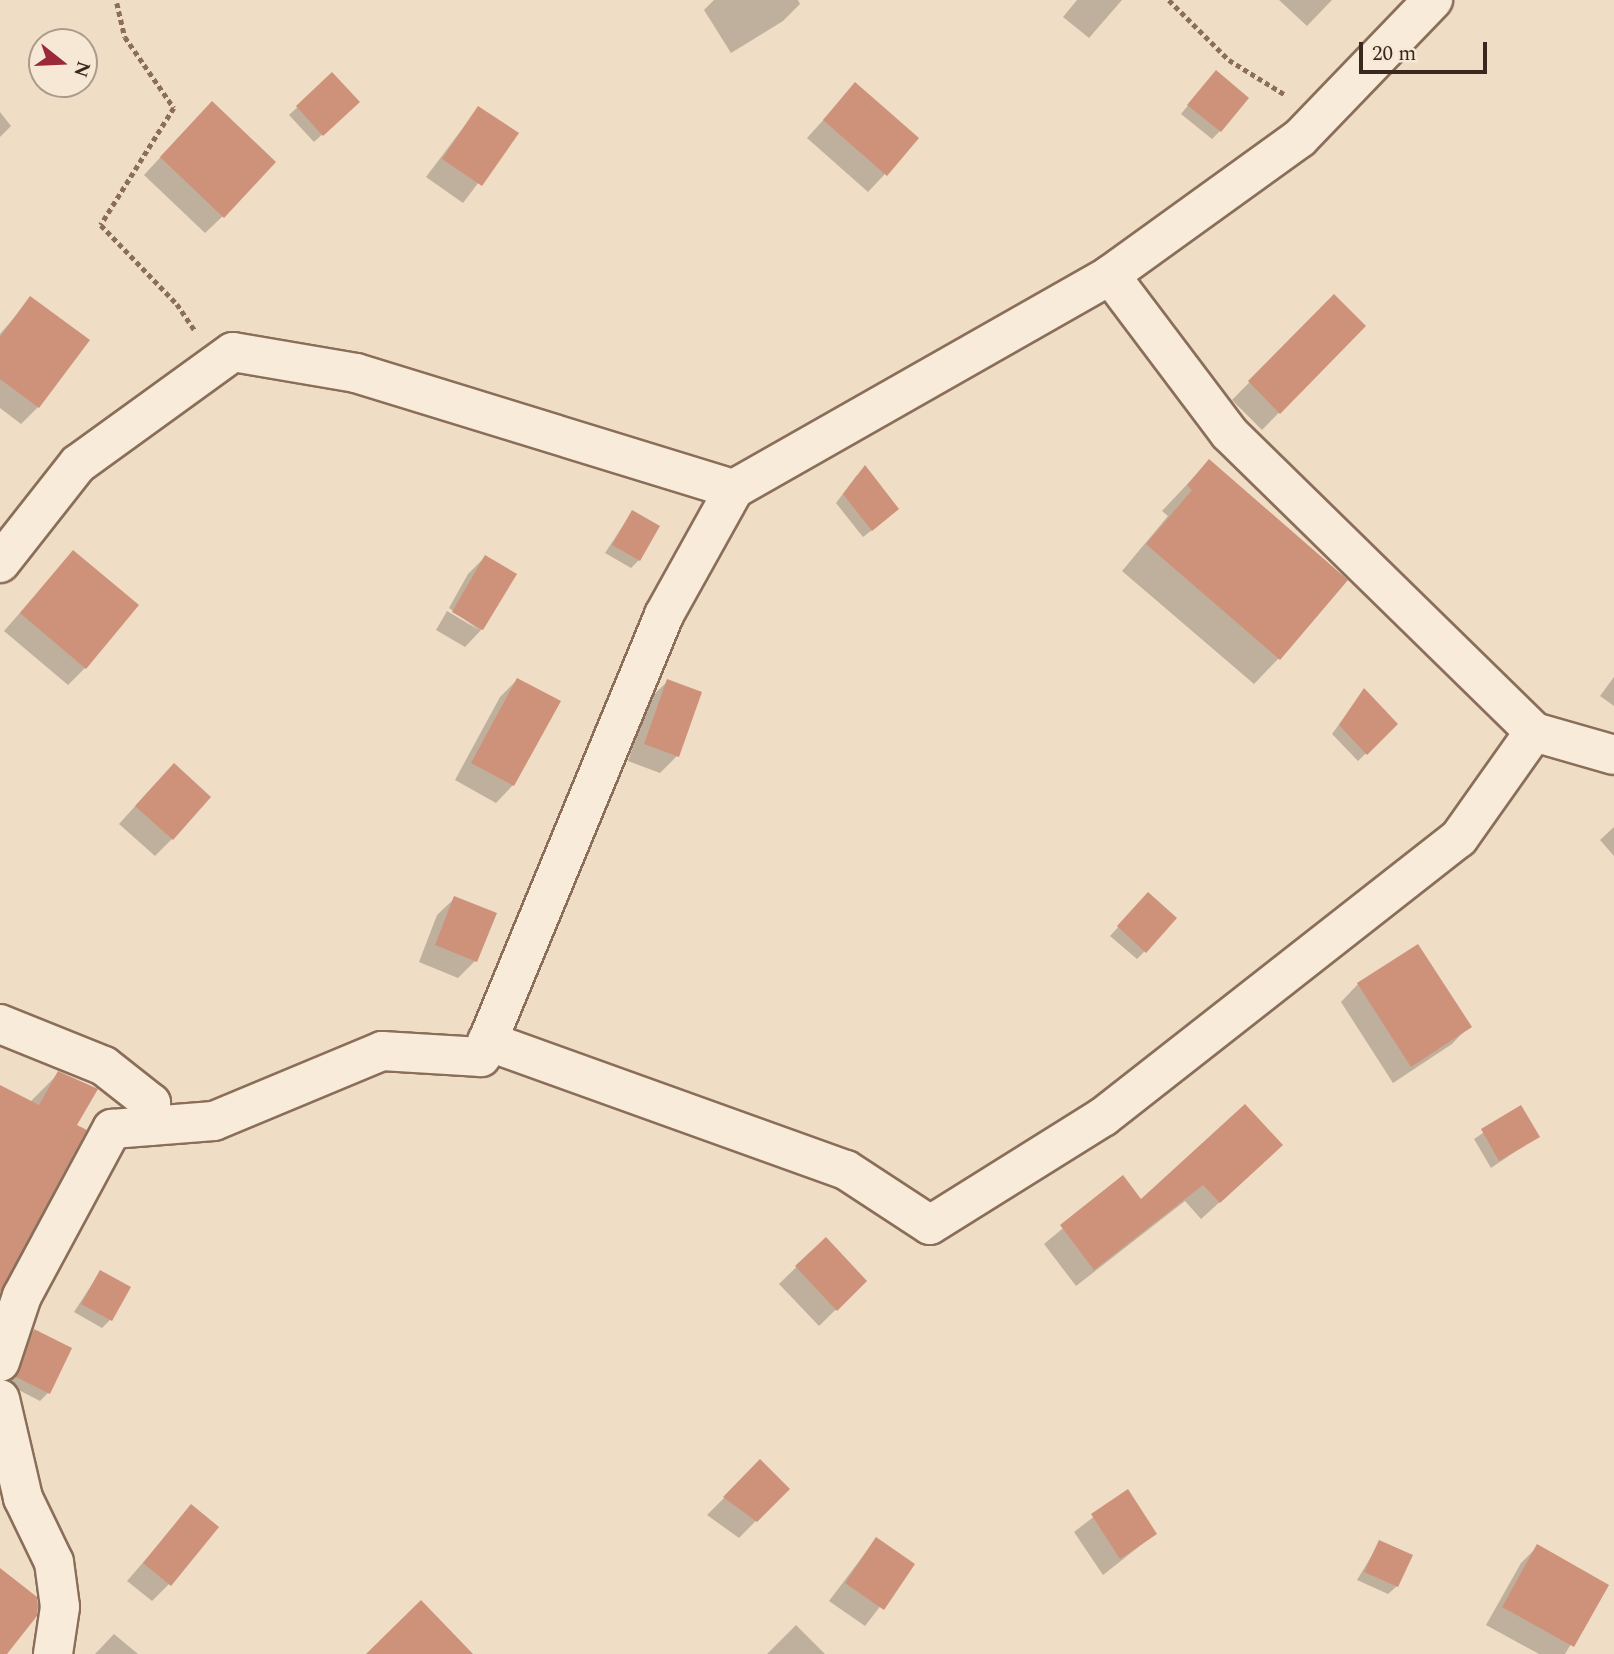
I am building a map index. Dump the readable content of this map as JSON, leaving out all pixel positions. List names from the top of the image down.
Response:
{
  "scale_bar": "20 m",
  "north": "right"
}
